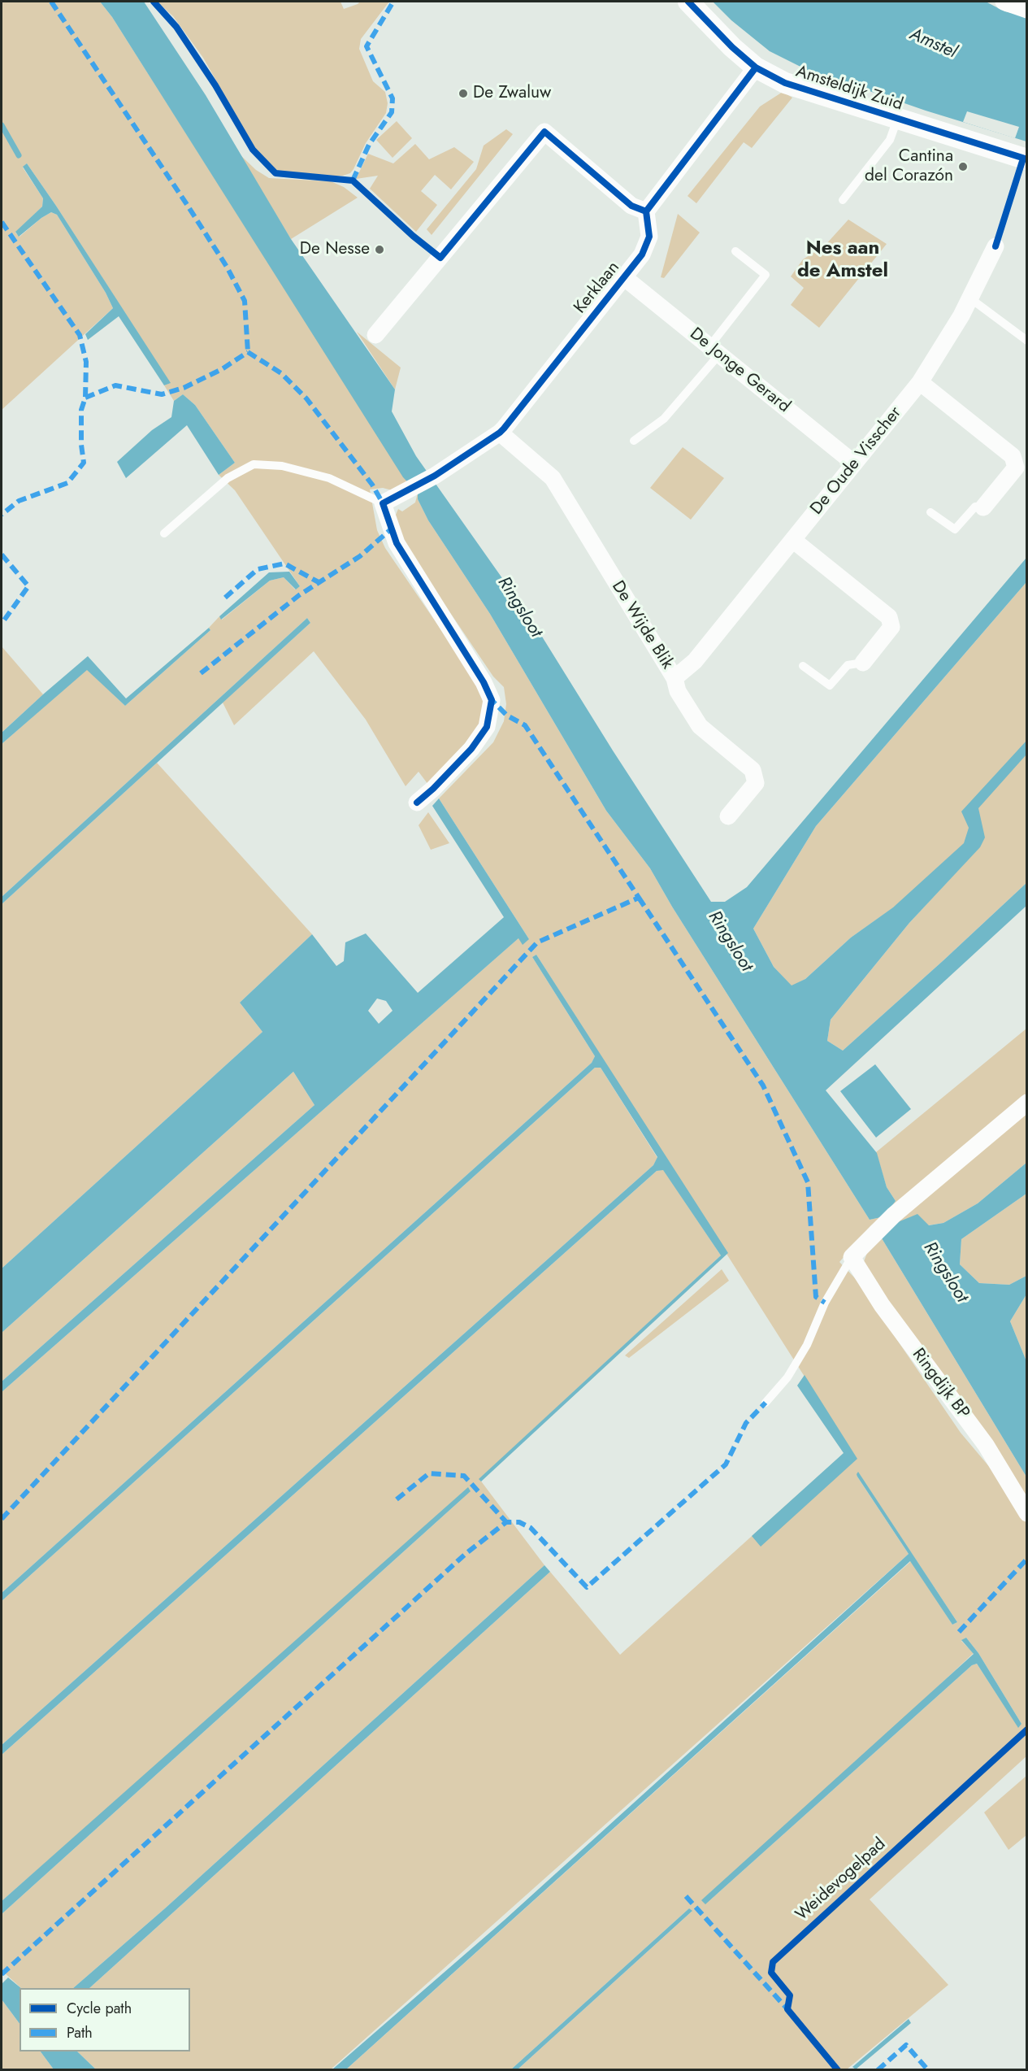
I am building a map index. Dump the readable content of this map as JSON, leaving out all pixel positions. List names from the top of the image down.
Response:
{
  "streets": {
    "street": [
      "Amsteldijk Zuid",
      "Kerklaan",
      "De Jonge Gerard",
      "De Oude Visscher",
      "De Wijde Blik",
      "Ringdijk BP"
    ],
    "cycle path": ["Weidevogelpad"]
  },
  "crossings": [
    ["Kerklaan", "De Jonge Gerard"],
    ["Kerklaan", "De Wijde Blik"],
    ["De Jonge Gerard", "De Oude Visscher"],
    ["De Oude Visscher", "De Wijde Blik"]
  ],
  "districts": ["Nes aan de Amstel"],
  "water": ["Amstel", "Ringsloot"],
  "places": ["De Zwaluw", "Cantina del Corazón", "De Nesse"],
  "legend": ["Cycle path", "Path"]
}
